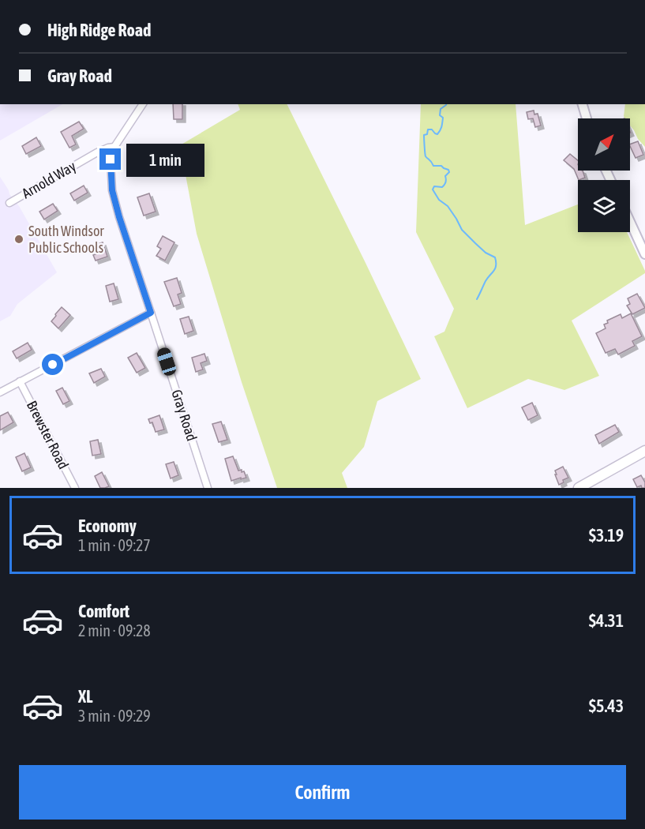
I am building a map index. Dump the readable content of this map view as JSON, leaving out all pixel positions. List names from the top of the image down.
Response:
{
  "streets": {
    "street": ["Arnold Way", "Gray Road", "Brewster Road"]
  },
  "crossings": [
    ["Arnold Way", "Gray Road"]
  ],
  "places": ["South Windsor Public Schools"],
  "north": "top right",
  "page": {
    "banner": ["High Ridge Road", "Gray Road"],
    "bubble": "1 min",
    "list": [
      {
        "name": "Economy",
        "note": "1 min · 09:27",
        "value": "$3.19"
      },
      {
        "name": "Comfort",
        "note": "2 min · 09:28",
        "value": "$4.31"
      },
      {
        "name": "XL",
        "note": "3 min · 09:29",
        "value": "$5.43"
      }
    ],
    "buttons": "Confirm"
  }
}
